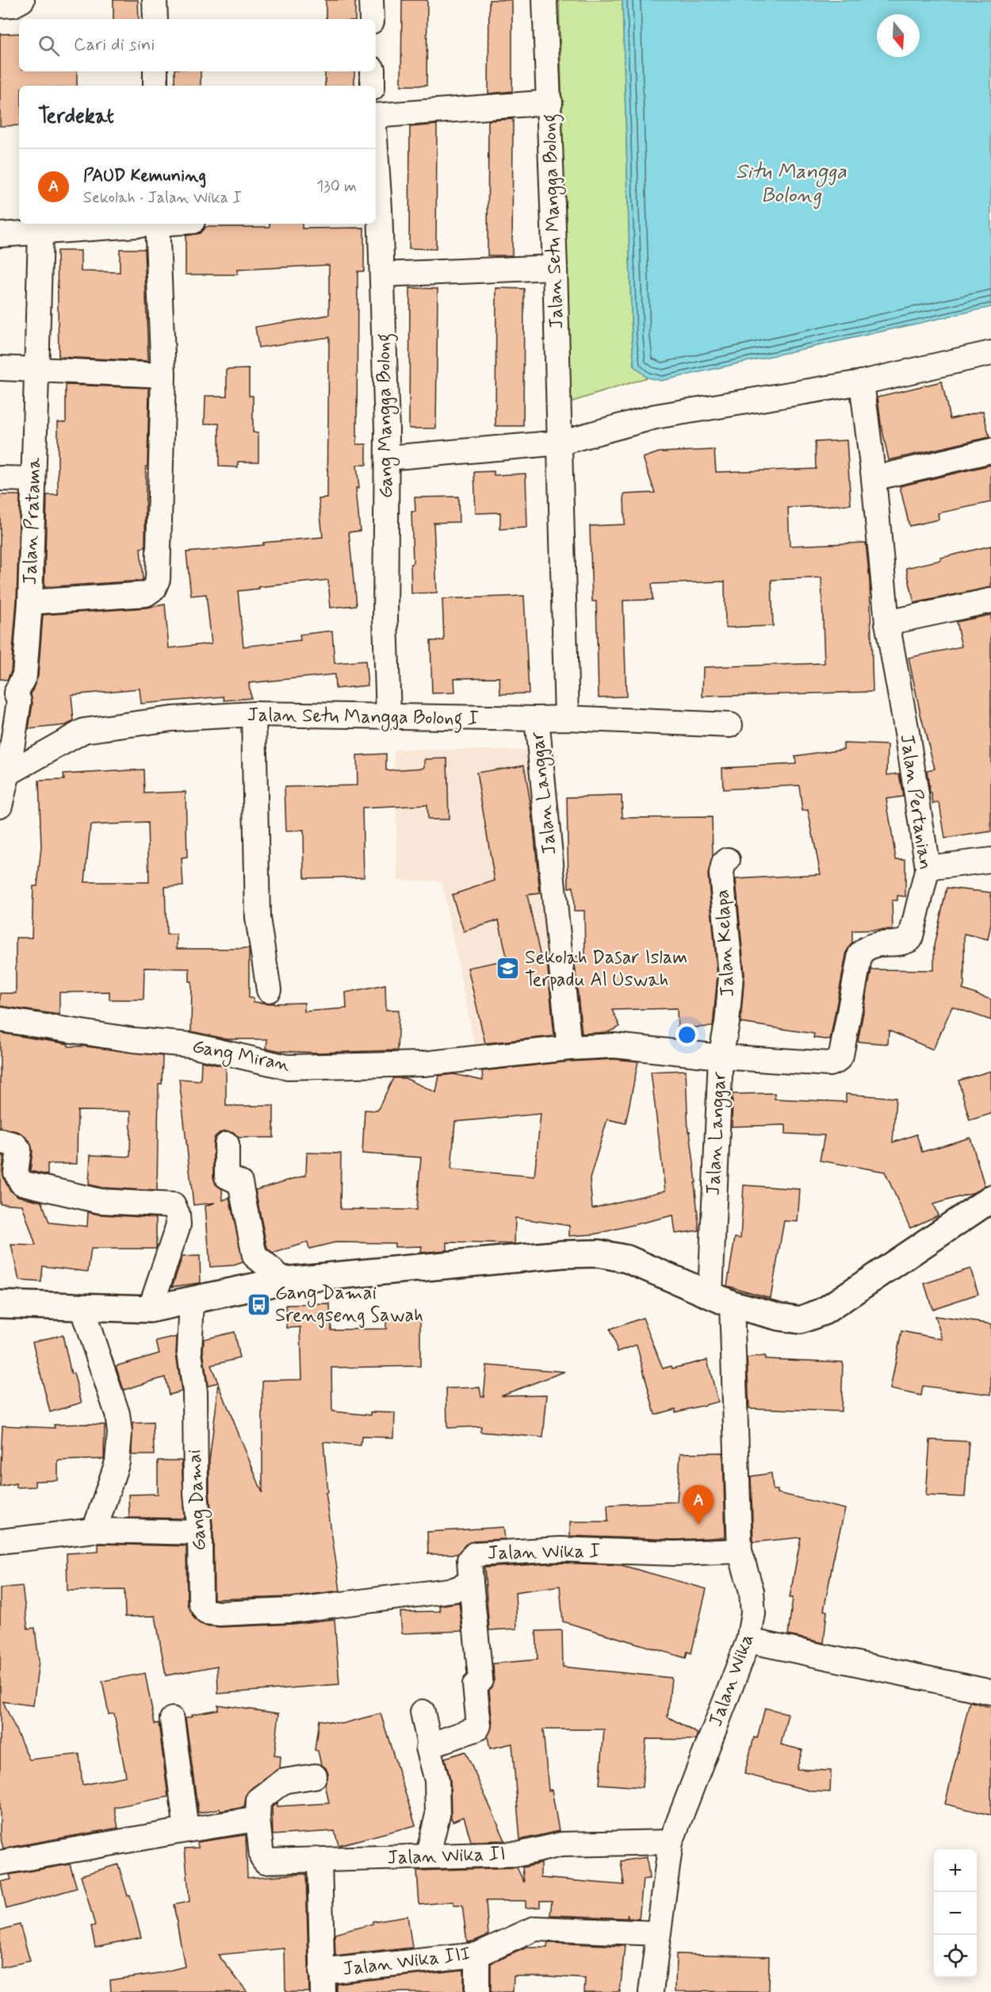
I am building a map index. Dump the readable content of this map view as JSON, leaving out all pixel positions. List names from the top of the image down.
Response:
{
  "streets": {
    "street": [
      "Jalan Setu Mangga Bolong",
      "Gang Mangga Bolong",
      "Jalan Pratama",
      "Jalan Setu Mangga Bolong I",
      "Jalan Langgar",
      "Jalan Pertanian",
      "Jalan Kelapa",
      "Gang Miran",
      "Gang Damai",
      "Jalan Wika I",
      "Jalan Wika",
      "Jalan Wika II",
      "Jalan Wika III"
    ]
  },
  "crossings": [
    ["Jalan Setu Mangga Bolong", "Jalan Setu Mangga Bolong I"],
    ["Gang Mangga Bolong", "Jalan Setu Mangga Bolong I"],
    ["Jalan Pratama", "Jalan Setu Mangga Bolong I"],
    ["Jalan Setu Mangga Bolong I", "Jalan Langgar"],
    ["Jalan Langgar", "Jalan Pertanian"],
    ["Jalan Langgar", "Jalan Kelapa"],
    ["Jalan Langgar", "Gang Miran"],
    ["Jalan Langgar", "Jalan Wika"],
    ["Jalan Pertanian", "Jalan Kelapa"],
    ["Gang Damai", "Jalan Wika I"],
    ["Jalan Wika I", "Jalan Wika"],
    ["Jalan Wika", "Jalan Wika II"],
    ["Jalan Wika", "Jalan Wika III"]
  ],
  "water": ["Situ Mangga Bolong"],
  "places": {
    "school or university": ["Sekolah Dasar Islam Terpadu Al Uswah"],
    "bus stop": ["Gang Damai Srengseng Sawah"]
  },
  "north": "bottom",
  "page": {
    "search": "Cari di sini",
    "heading": "Terdekat",
    "list": [
      {
        "mark": "A",
        "name": "PAUD Kemuning",
        "note": "Sekolah · Jalan Wika I",
        "value": "130 m"
      }
    ],
    "pins": "A",
    "map_buttons": ["+", "−"]
  }
}
